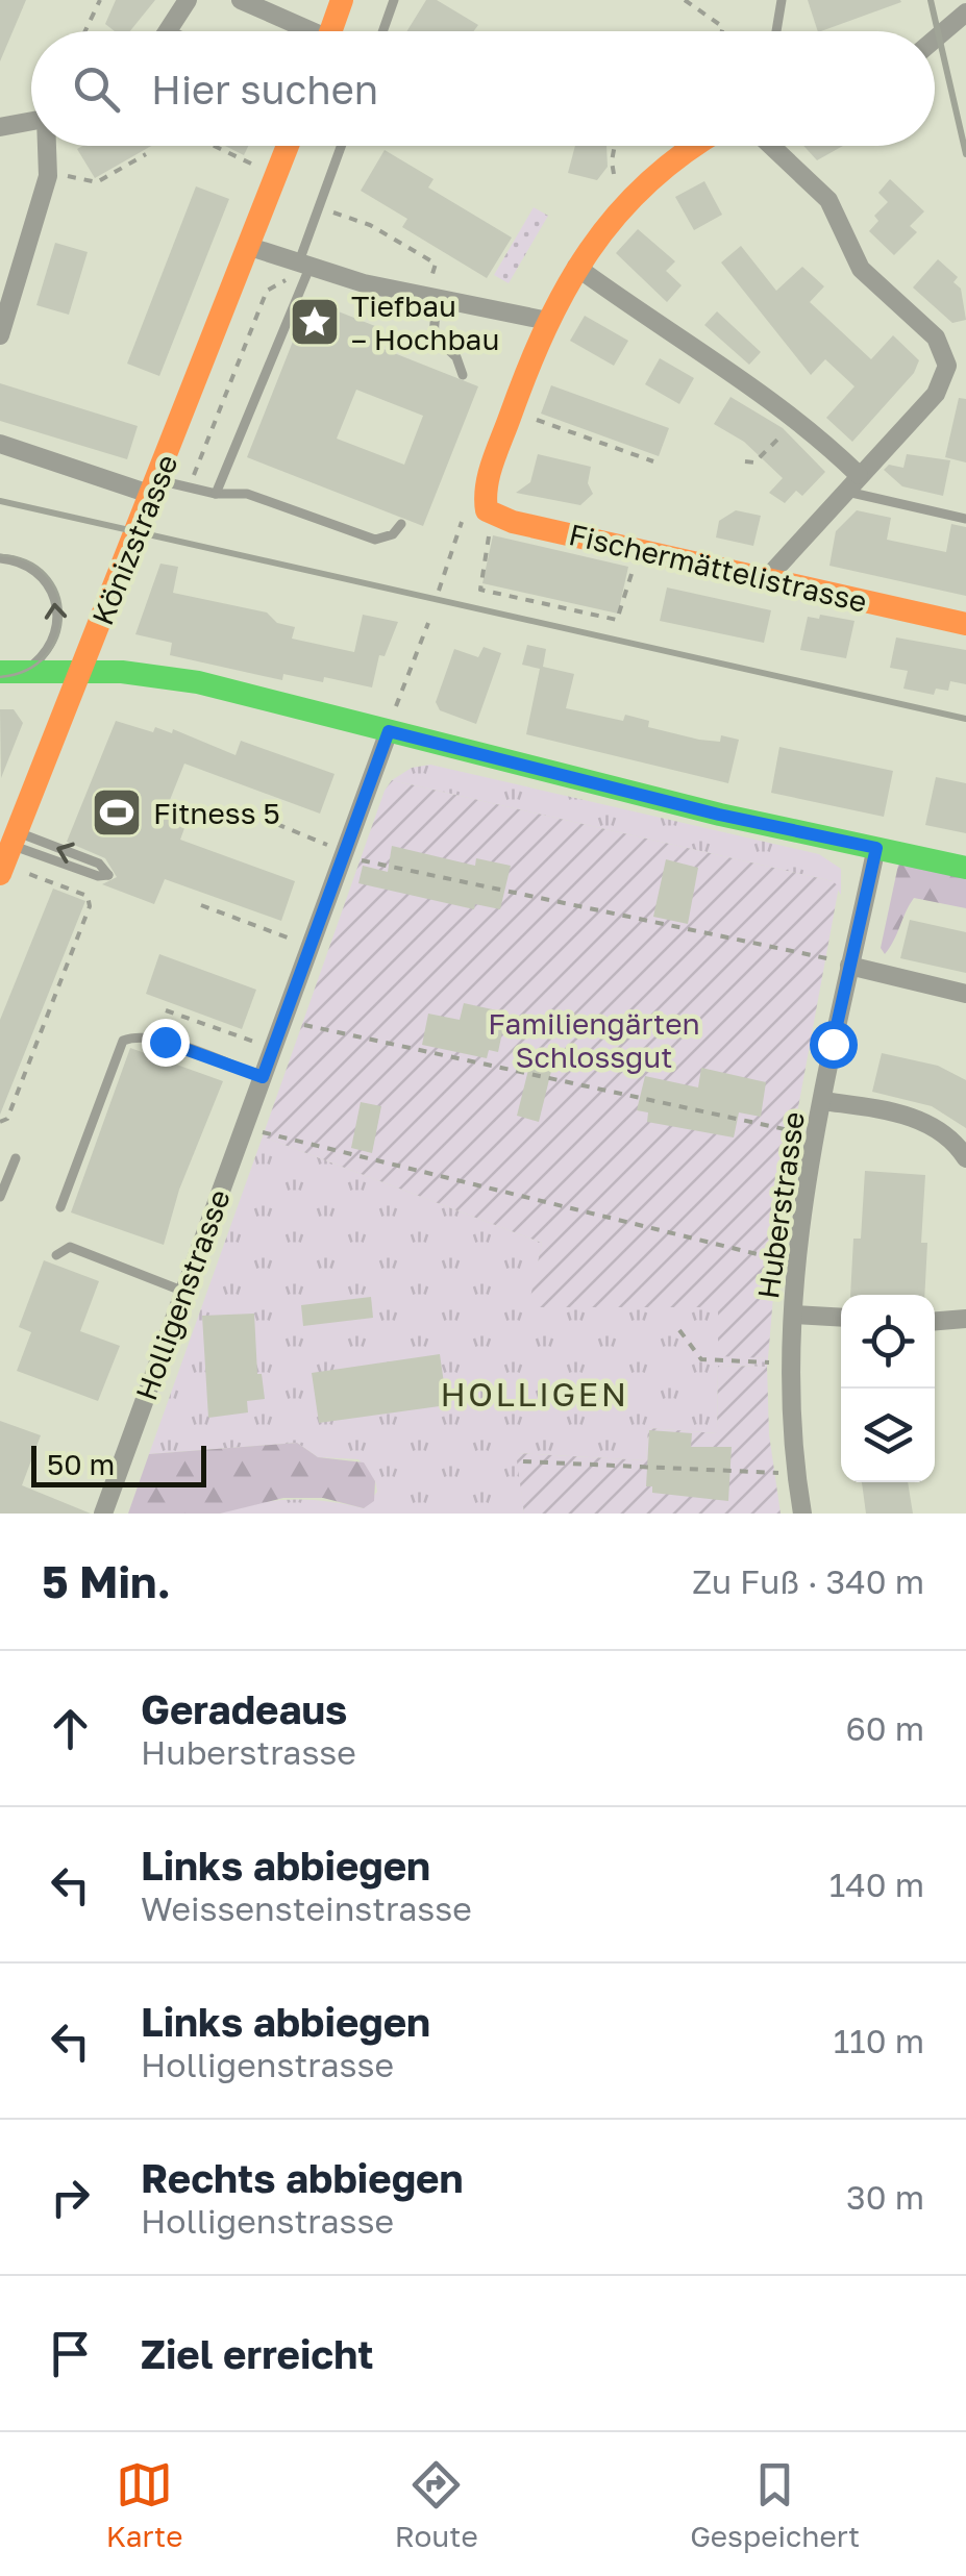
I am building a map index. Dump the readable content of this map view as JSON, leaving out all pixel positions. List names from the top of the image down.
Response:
{
  "streets": {
    "main road": ["Könizstrasse", "Fischermättelistrasse"],
    "street": ["Huberstrasse", "Holligenstrasse"]
  },
  "districts": ["HOLLIGEN"],
  "parks": ["Familiengärten Schlossgut"],
  "places": {
    "place": ["Tiefbau – Hochbau"],
    "sports": ["Fitness 5"]
  },
  "scale_bar": "50 m",
  "page": {
    "search": "Hier suchen",
    "scale": "50 m",
    "heading": ["5 Min.", "Zu Fuß · 340 m"],
    "list": [
      ["Geradeaus", "Huberstrasse", "60 m"],
      ["Links abbiegen", "Weissensteinstrasse", "140 m"],
      ["Links abbiegen", "Holligenstrasse", "110 m"],
      ["Rechts abbiegen", "Holligenstrasse", "30 m"],
      "Ziel erreicht"
    ],
    "nav": ["Karte", "Route", "Gespeichert"]
  }
}
